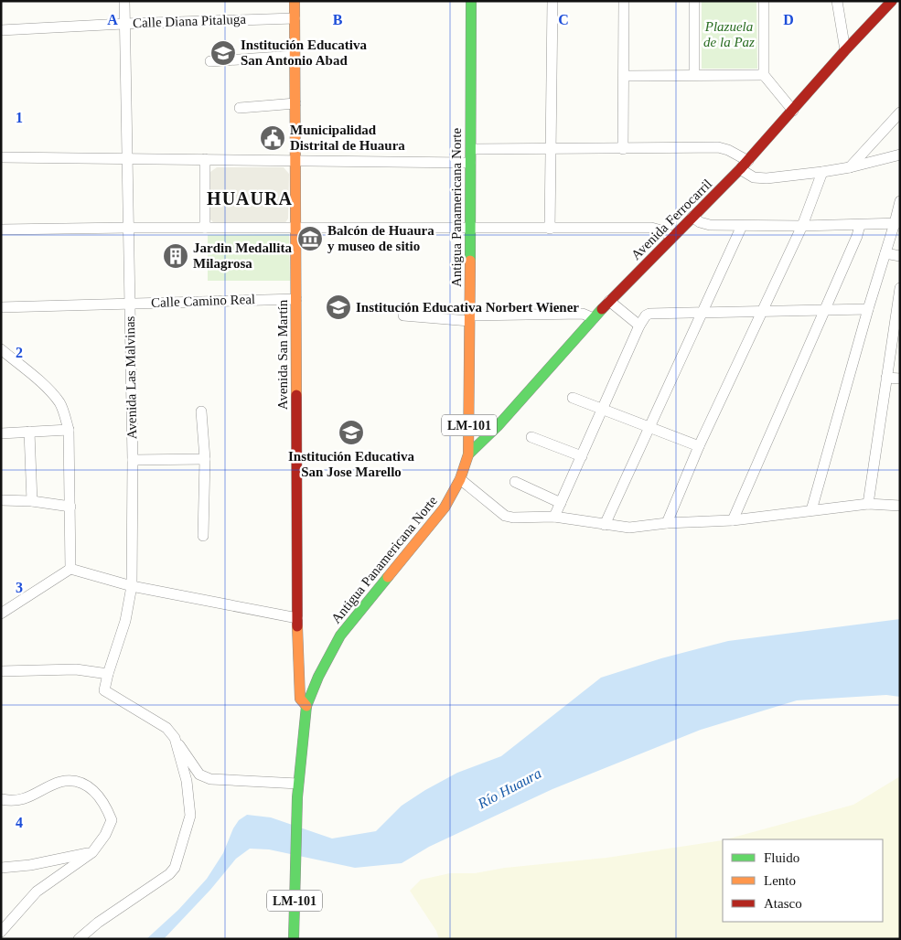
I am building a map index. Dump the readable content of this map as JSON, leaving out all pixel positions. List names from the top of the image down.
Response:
{
  "streets": {
    "main road": [
      "Antigua Panamericana Norte",
      "Avenida Ferrocarril",
      "Avenida San Martín",
      "LM-101"
    ],
    "street": ["Calle Diana Pitaluga", "Calle Camino Real", "Avenida Las Malvinas"]
  },
  "crossings": [
    ["Calle Diana Pitaluga", "Avenida San Martín"],
    ["Calle Diana Pitaluga", "Avenida Las Malvinas"],
    ["Antigua Panamericana Norte", "Avenida Ferrocarril"],
    ["Antigua Panamericana Norte", "Avenida San Martín"],
    ["Calle Camino Real", "Avenida San Martín"],
    ["Calle Camino Real", "Avenida Las Malvinas"]
  ],
  "districts": ["HUAURA"],
  "water": ["Río Huaura"],
  "parks": ["Plazuela de la Paz"],
  "places": {
    "school or university": ["Institución Educativa San Antonio Abad", "Institución Educativa Norbert Wiener", "Institución Educativa San Jose Marello"],
    "public building": ["Municipalidad Distrital de Huaura"],
    "museum": ["Balcón de Huaura y museo de sitio"],
    "building": ["Jardin Medallita Milagrosa"]
  },
  "legend": ["Fluido", "Lento", "Atasco"],
  "grid": {
    "columns": [
      "A",
      "B",
      "C",
      "D"
    ],
    "rows": [
      "1",
      "2",
      "3",
      "4"
    ]
  }
}
